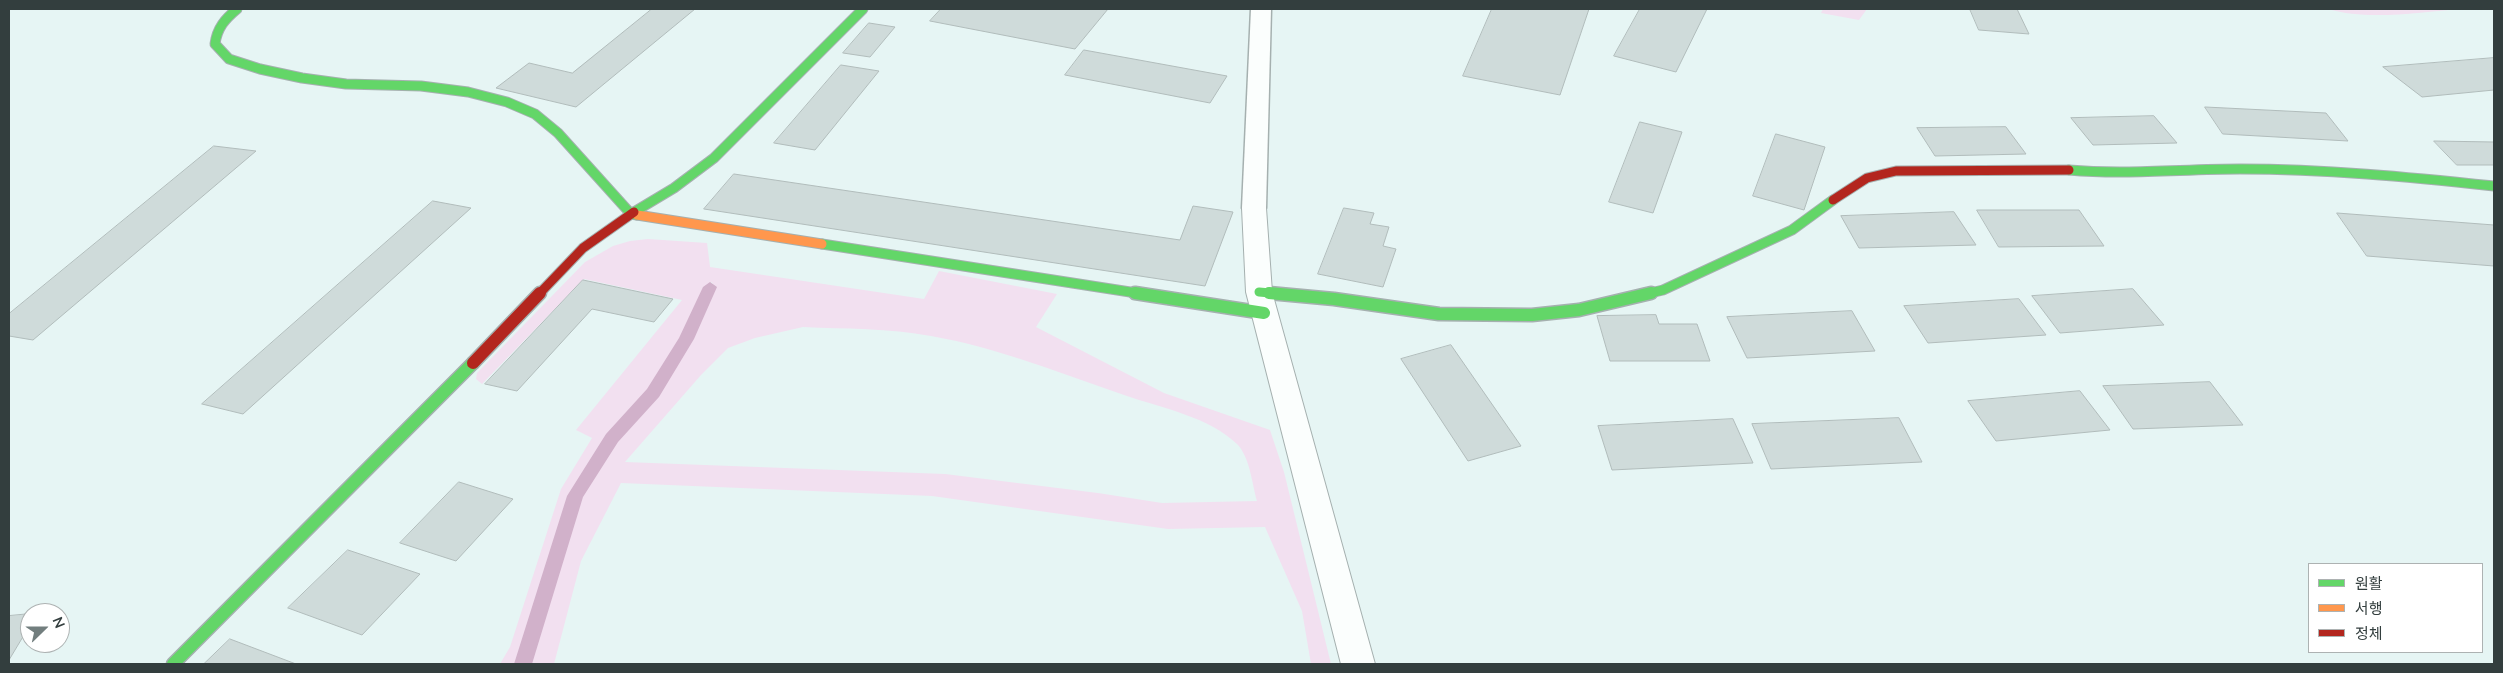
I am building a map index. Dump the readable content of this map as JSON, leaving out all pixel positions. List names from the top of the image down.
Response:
{
  "legend": ["원활", "서행", "정체"],
  "north": "right"
}
